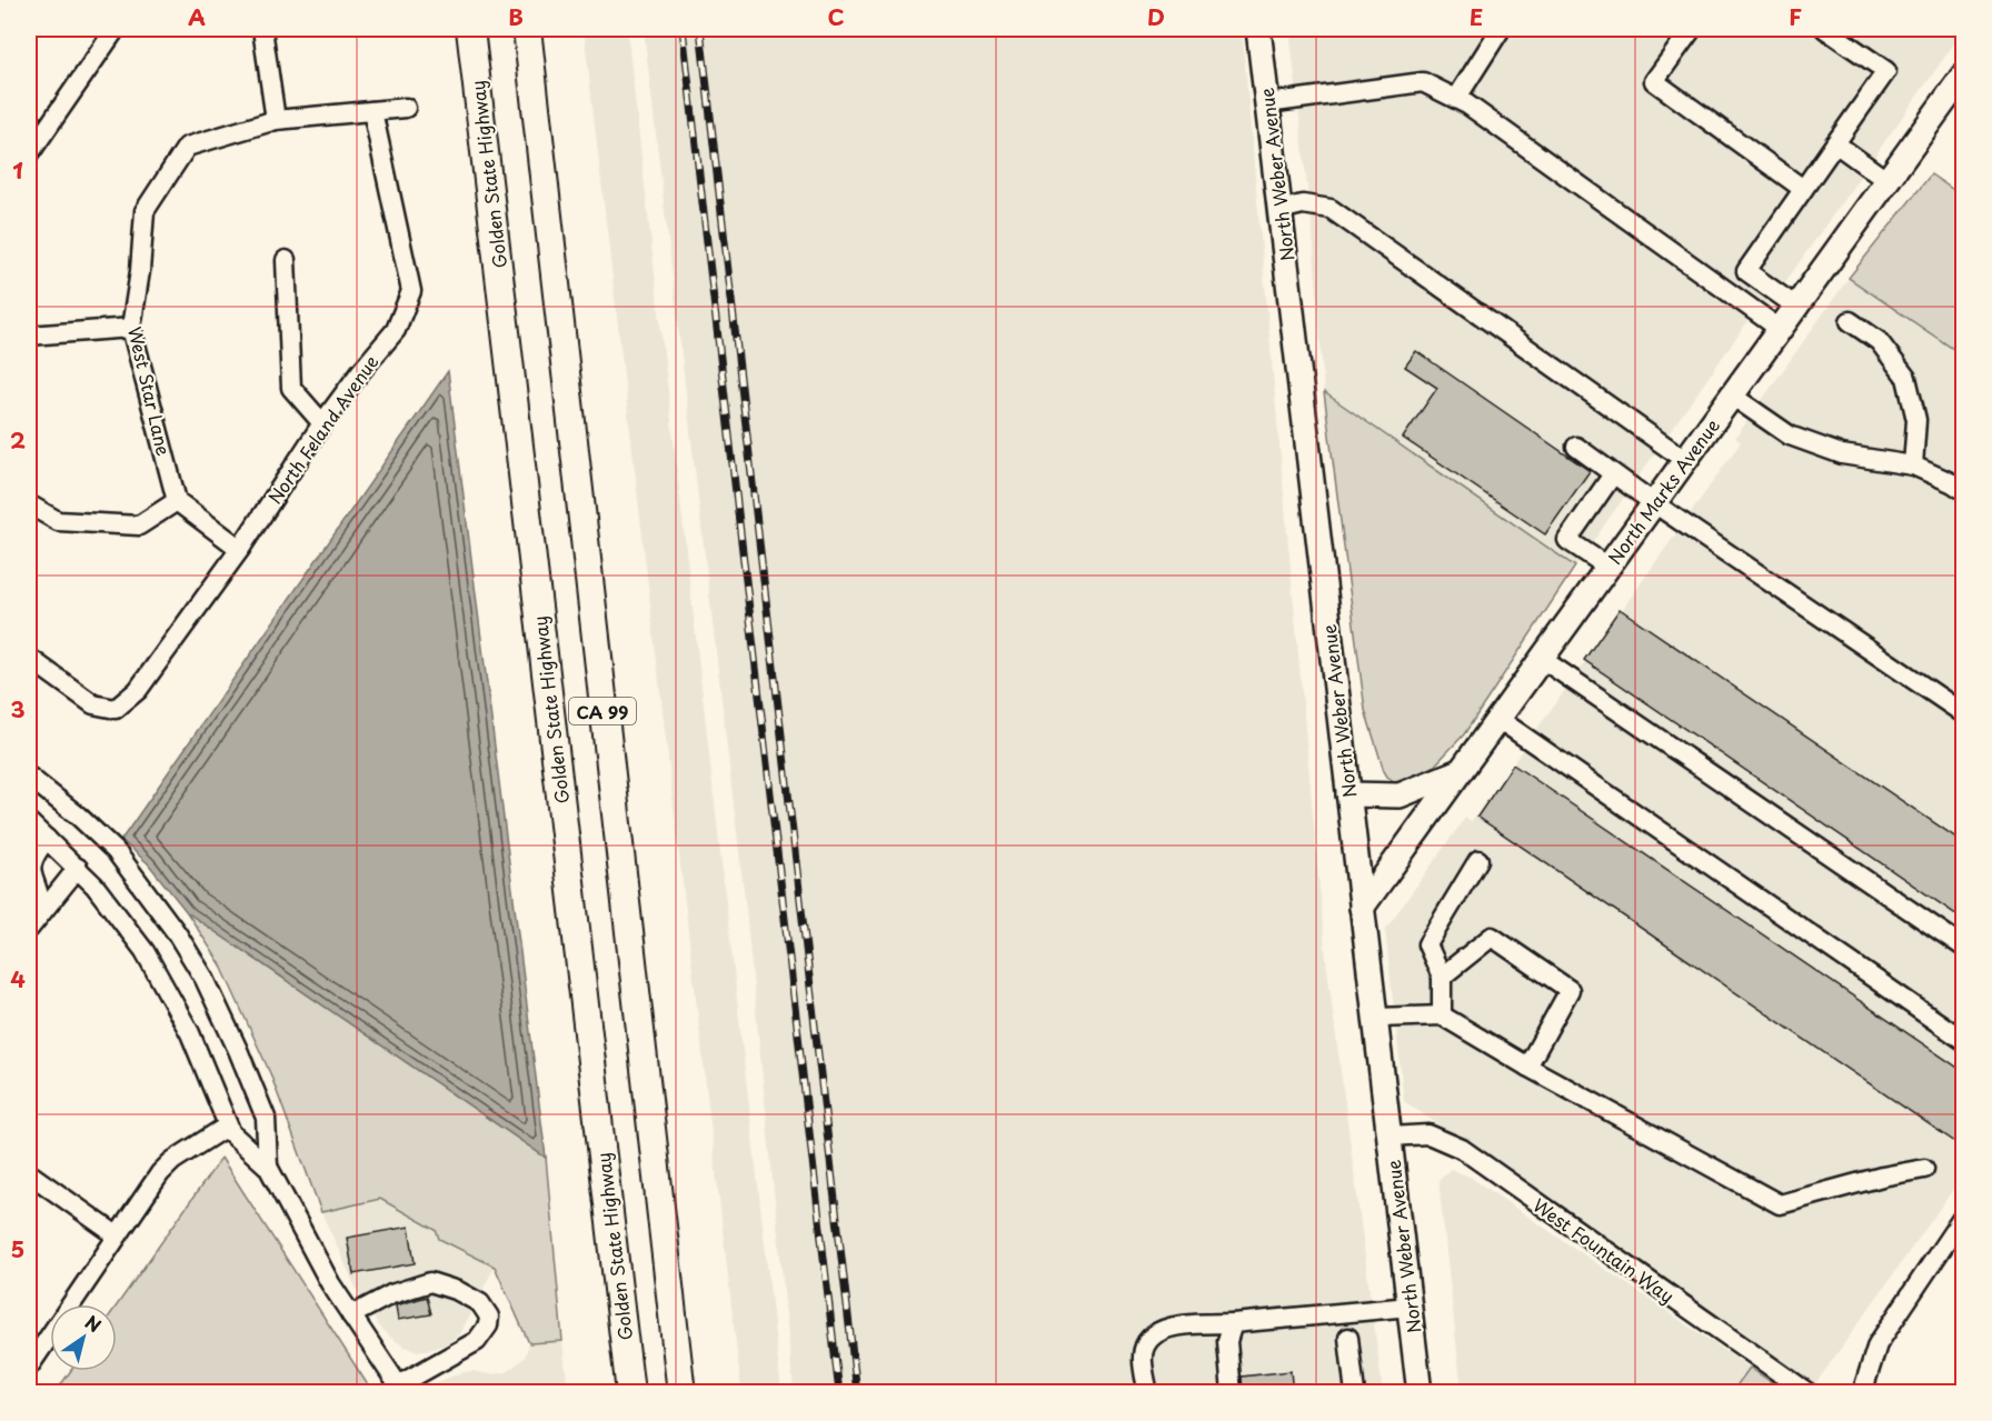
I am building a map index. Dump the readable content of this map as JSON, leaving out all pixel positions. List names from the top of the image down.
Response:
{
  "streets": {
    "highway": ["Golden State Highway", "CA 99"],
    "main road": ["North Weber Avenue", "North Marks Avenue"],
    "street": ["West Star Lane", "North Feland Avenue", "West Fountain Way"]
  },
  "crossings": [
    ["North Weber Avenue", "North Marks Avenue"],
    ["North Weber Avenue", "West Fountain Way"],
    ["West Star Lane", "North Feland Avenue"]
  ],
  "north": "top right",
  "grid": {
    "columns": [
      "A",
      "B",
      "C",
      "D",
      "E",
      "F"
    ],
    "rows": [
      "1",
      "2",
      "3",
      "4",
      "5"
    ]
  }
}
